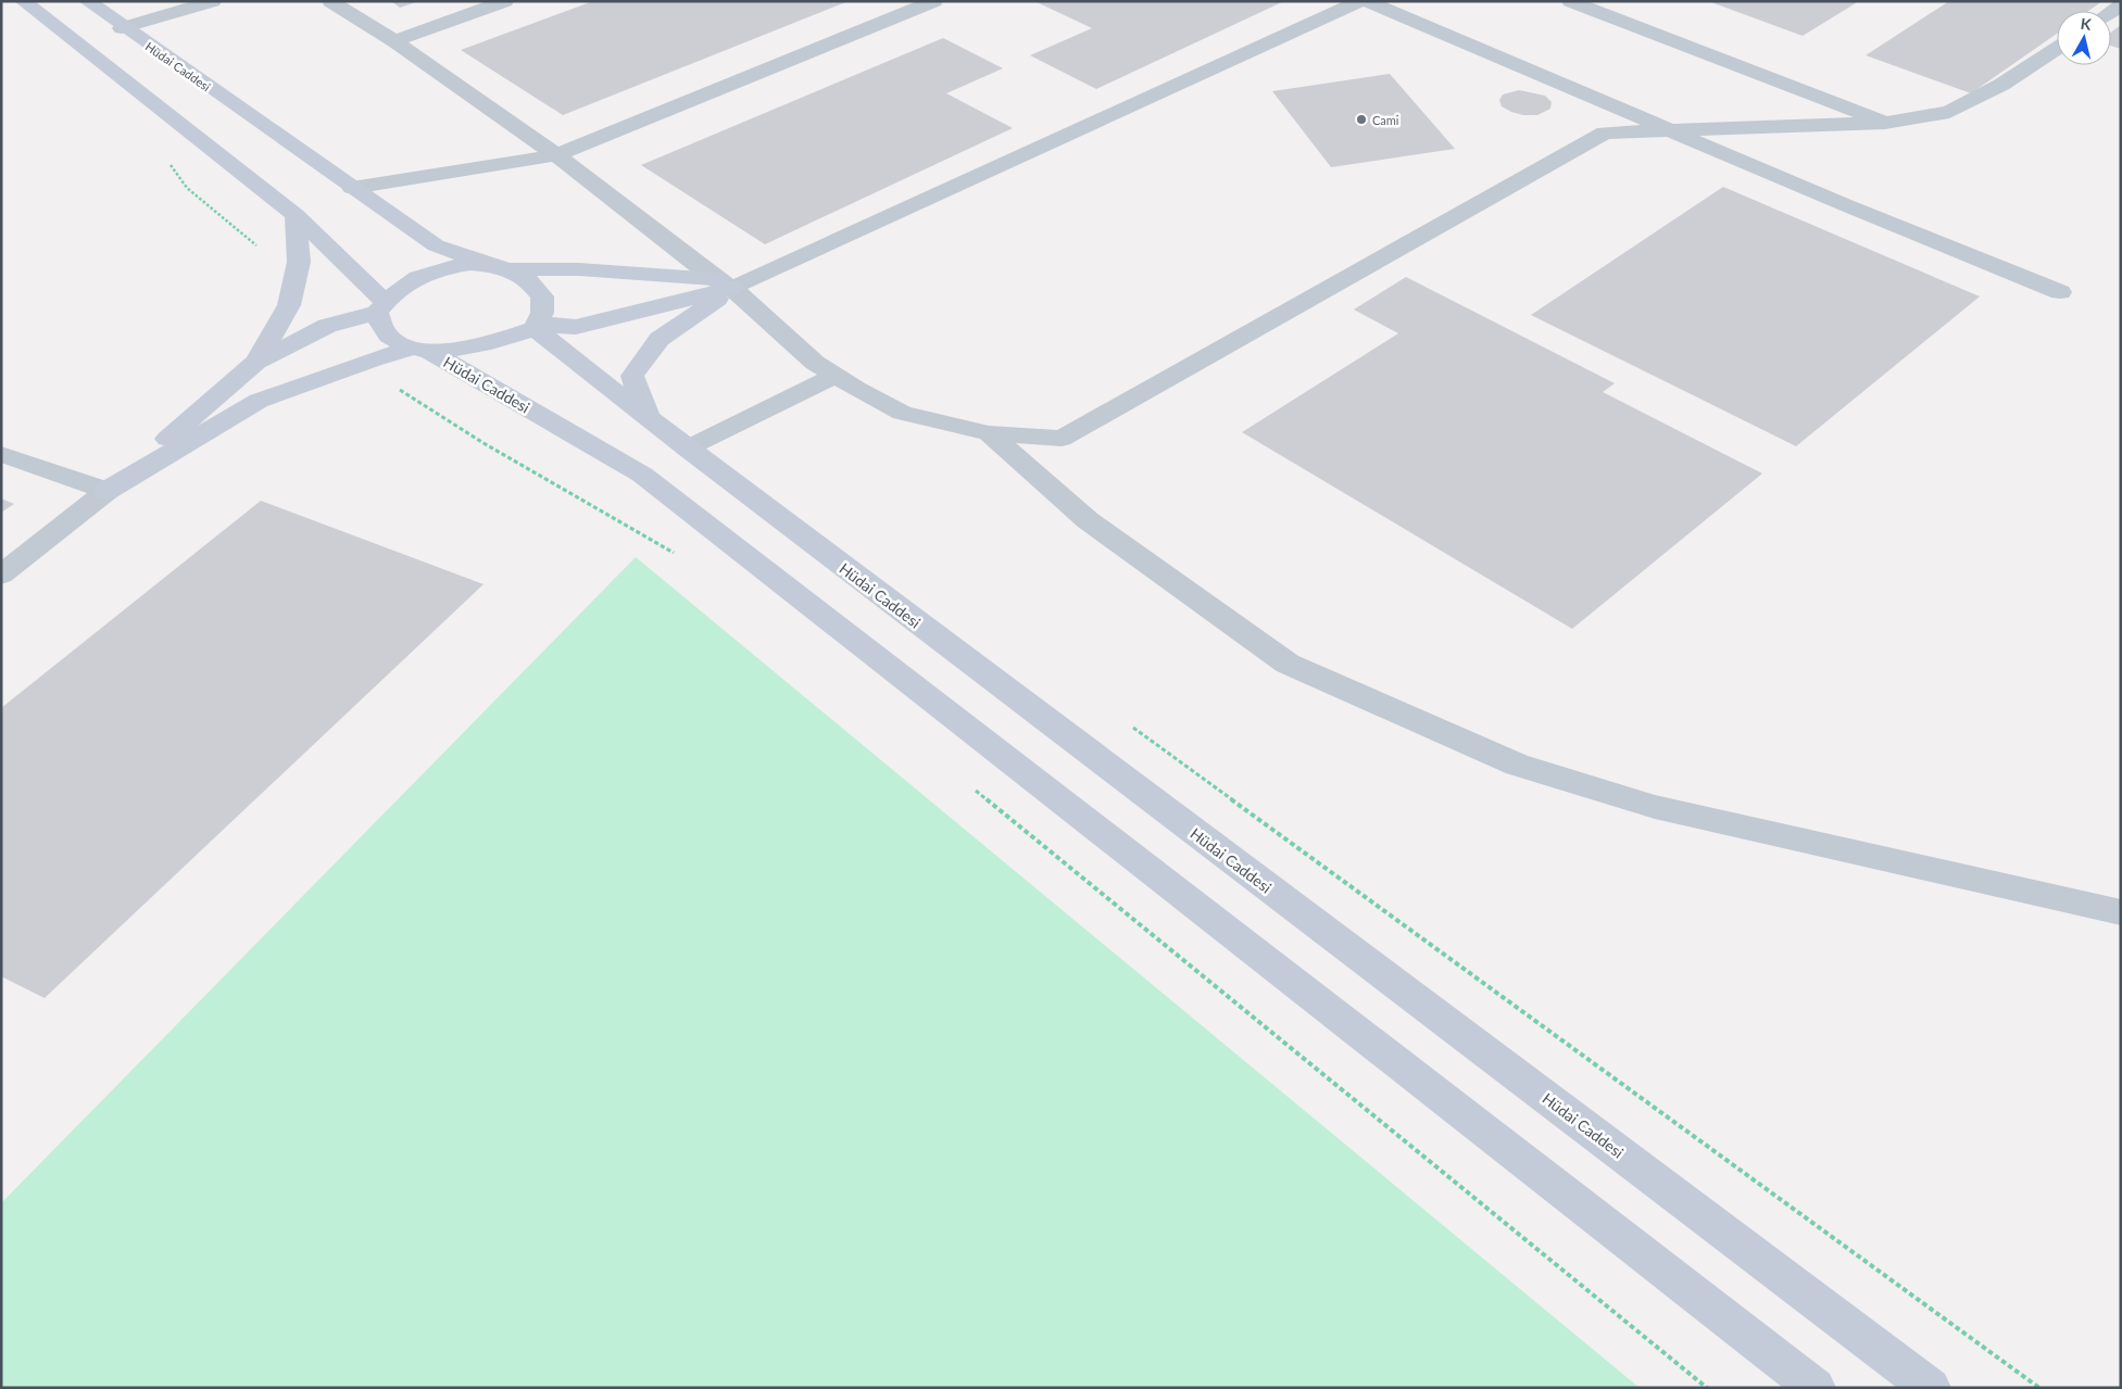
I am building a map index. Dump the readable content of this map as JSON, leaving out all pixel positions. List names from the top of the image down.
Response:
{
  "streets": {
    "street": ["Hüdai Caddesi"]
  },
  "places": ["Cami"],
  "north": "top"
}
